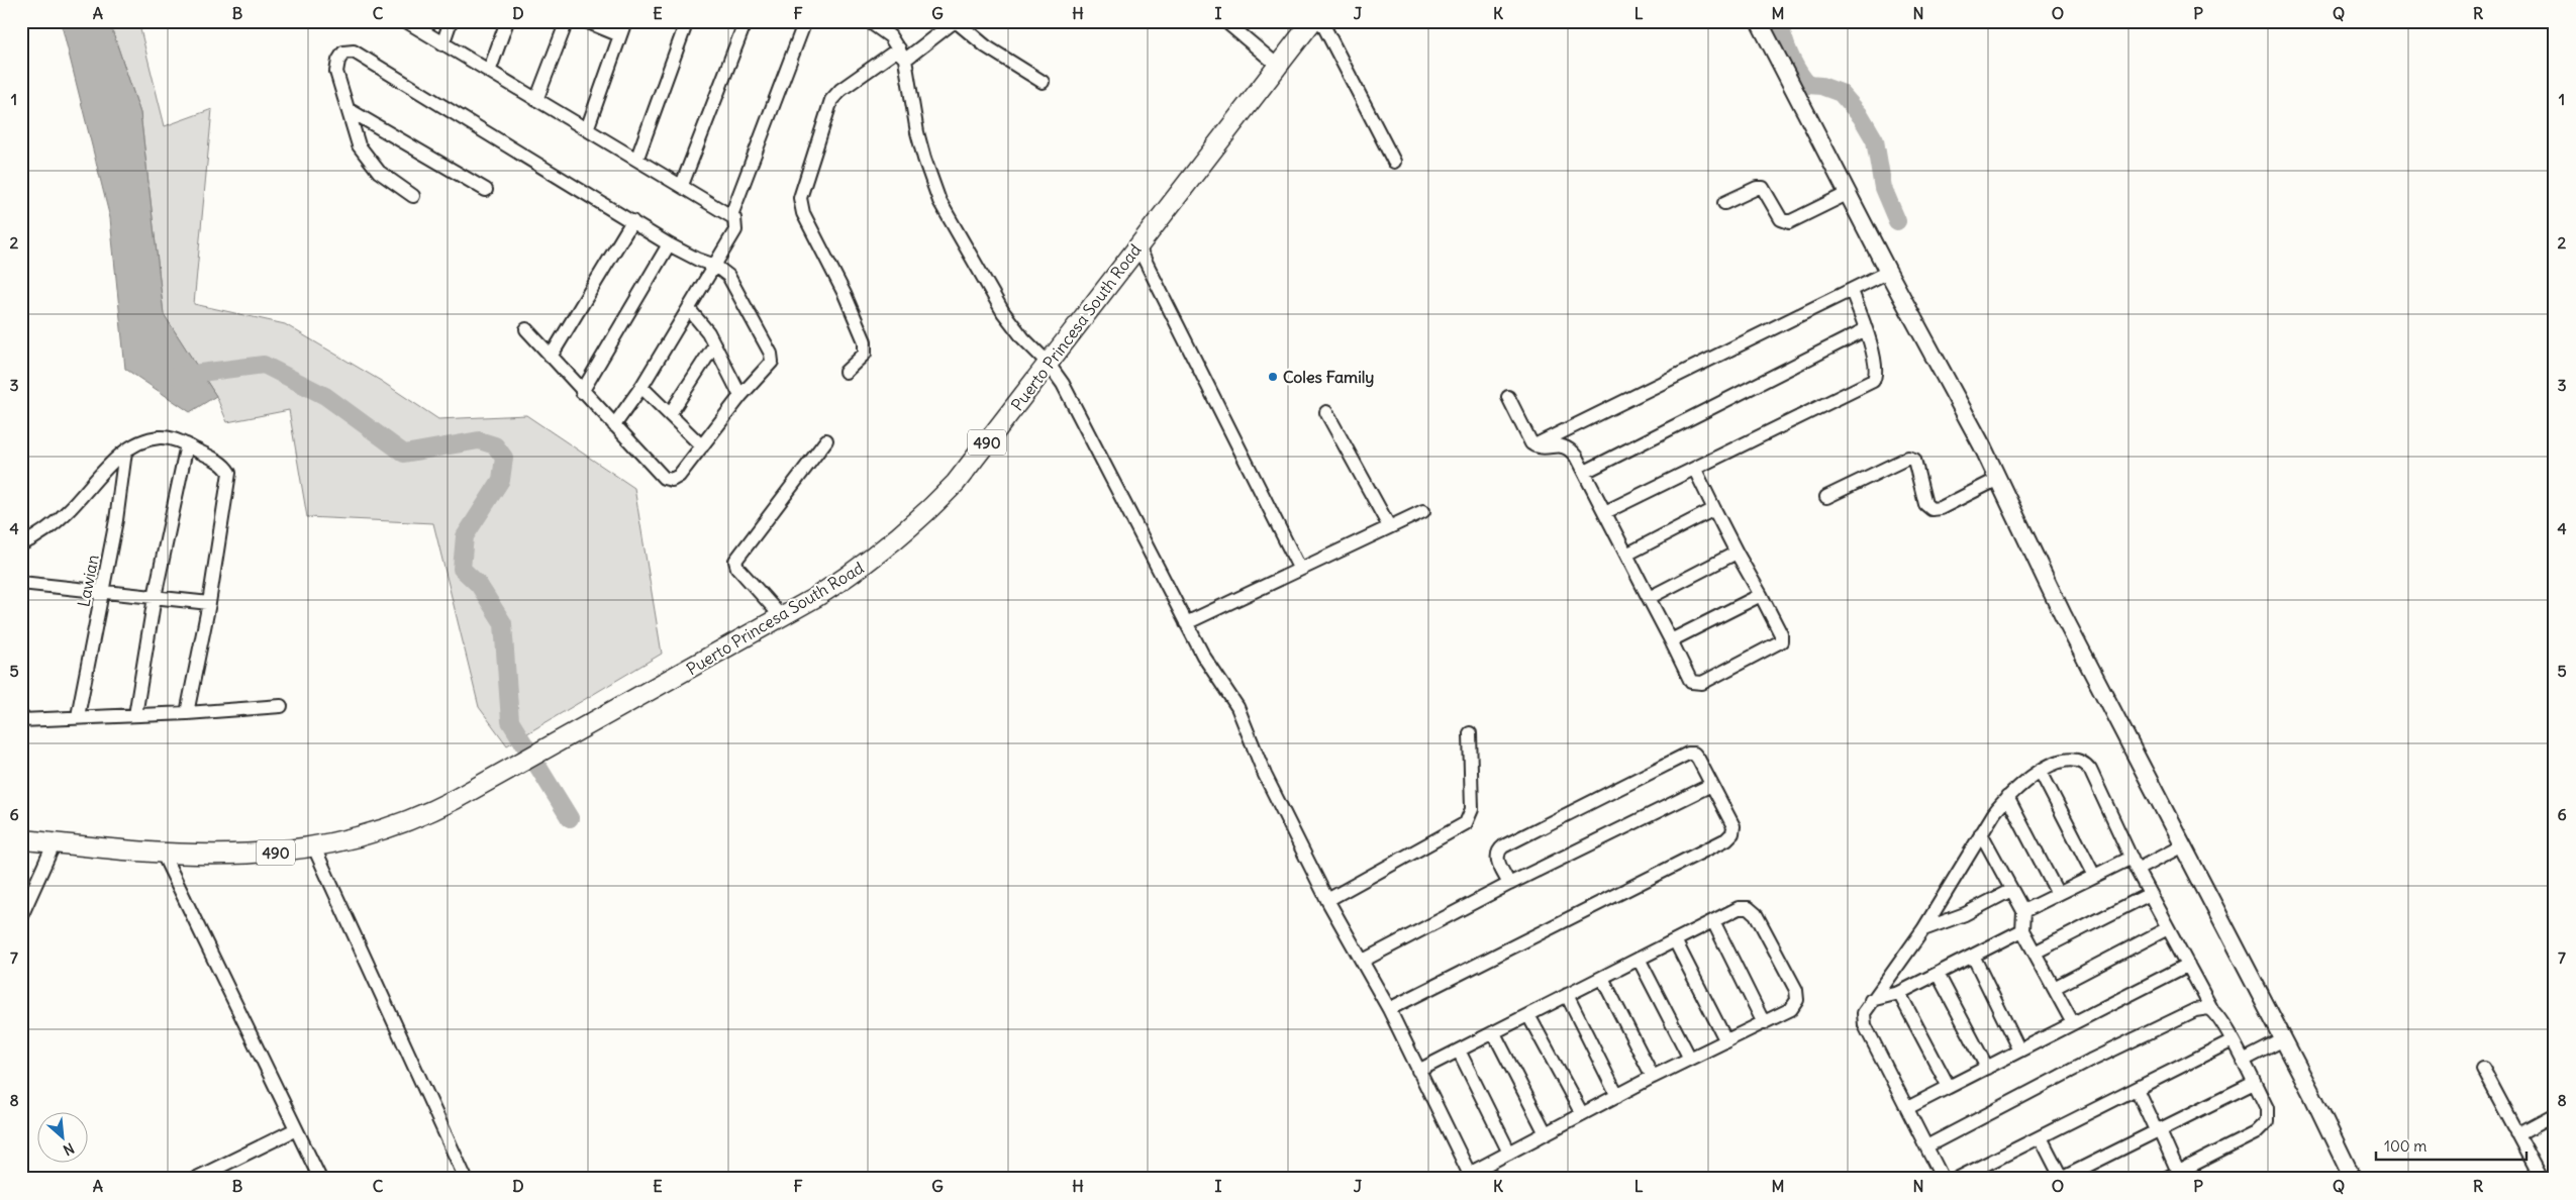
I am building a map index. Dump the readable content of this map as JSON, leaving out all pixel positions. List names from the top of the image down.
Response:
{
  "streets": {
    "main road": ["Puerto Princesa South Road", "490"],
    "street": ["Lawian"]
  },
  "places": ["Coles Family"],
  "scale_bar": "100 m",
  "north": "bottom right",
  "grid": {
    "columns": [
      "A",
      "B",
      "C",
      "D",
      "E",
      "F",
      "G",
      "H",
      "I",
      "J",
      "K",
      "L",
      "M",
      "N",
      "O",
      "P",
      "Q",
      "R"
    ],
    "rows": [
      "1",
      "2",
      "3",
      "4",
      "5",
      "6",
      "7",
      "8"
    ]
  }
}
